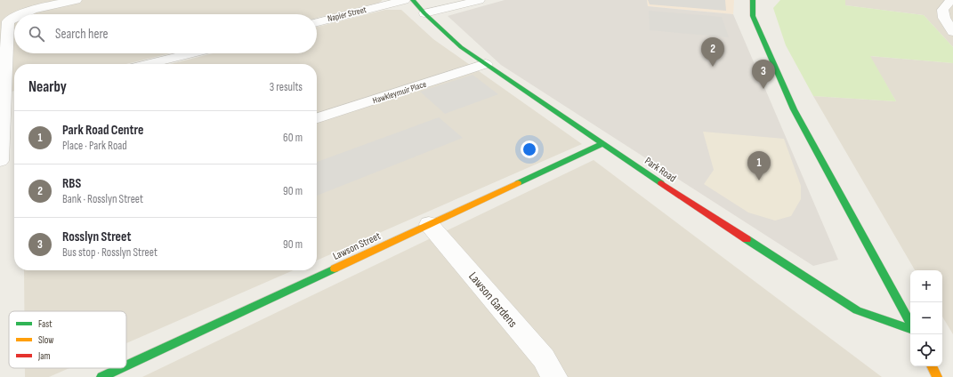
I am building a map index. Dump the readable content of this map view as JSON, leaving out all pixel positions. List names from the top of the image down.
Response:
{
  "streets": {
    "street": [
      "Napier Street",
      "Hawkleymuir Place",
      "Park Road",
      "Lawson Street",
      "Lawson Gardens"
    ]
  },
  "crossings": [
    ["Hawkleymuir Place", "Park Road"],
    ["Park Road", "Lawson Street"],
    ["Lawson Street", "Lawson Gardens"]
  ],
  "legend": ["Fast", "Slow", "Jam"],
  "page": {
    "search": "Search here",
    "pins": ["2", "3", "1"],
    "heading": ["Nearby", "3 results"],
    "list": [
      {
        "mark": "1",
        "name": "Park Road Centre",
        "note": "Place · Park Road",
        "value": "60 m"
      },
      {
        "mark": "2",
        "name": "RBS",
        "note": "Bank · Rosslyn Street",
        "value": "90 m"
      },
      {
        "mark": "3",
        "name": "Rosslyn Street",
        "note": "Bus stop · Rosslyn Street",
        "value": "90 m"
      }
    ],
    "map_buttons": ["+", "−"]
  }
}
